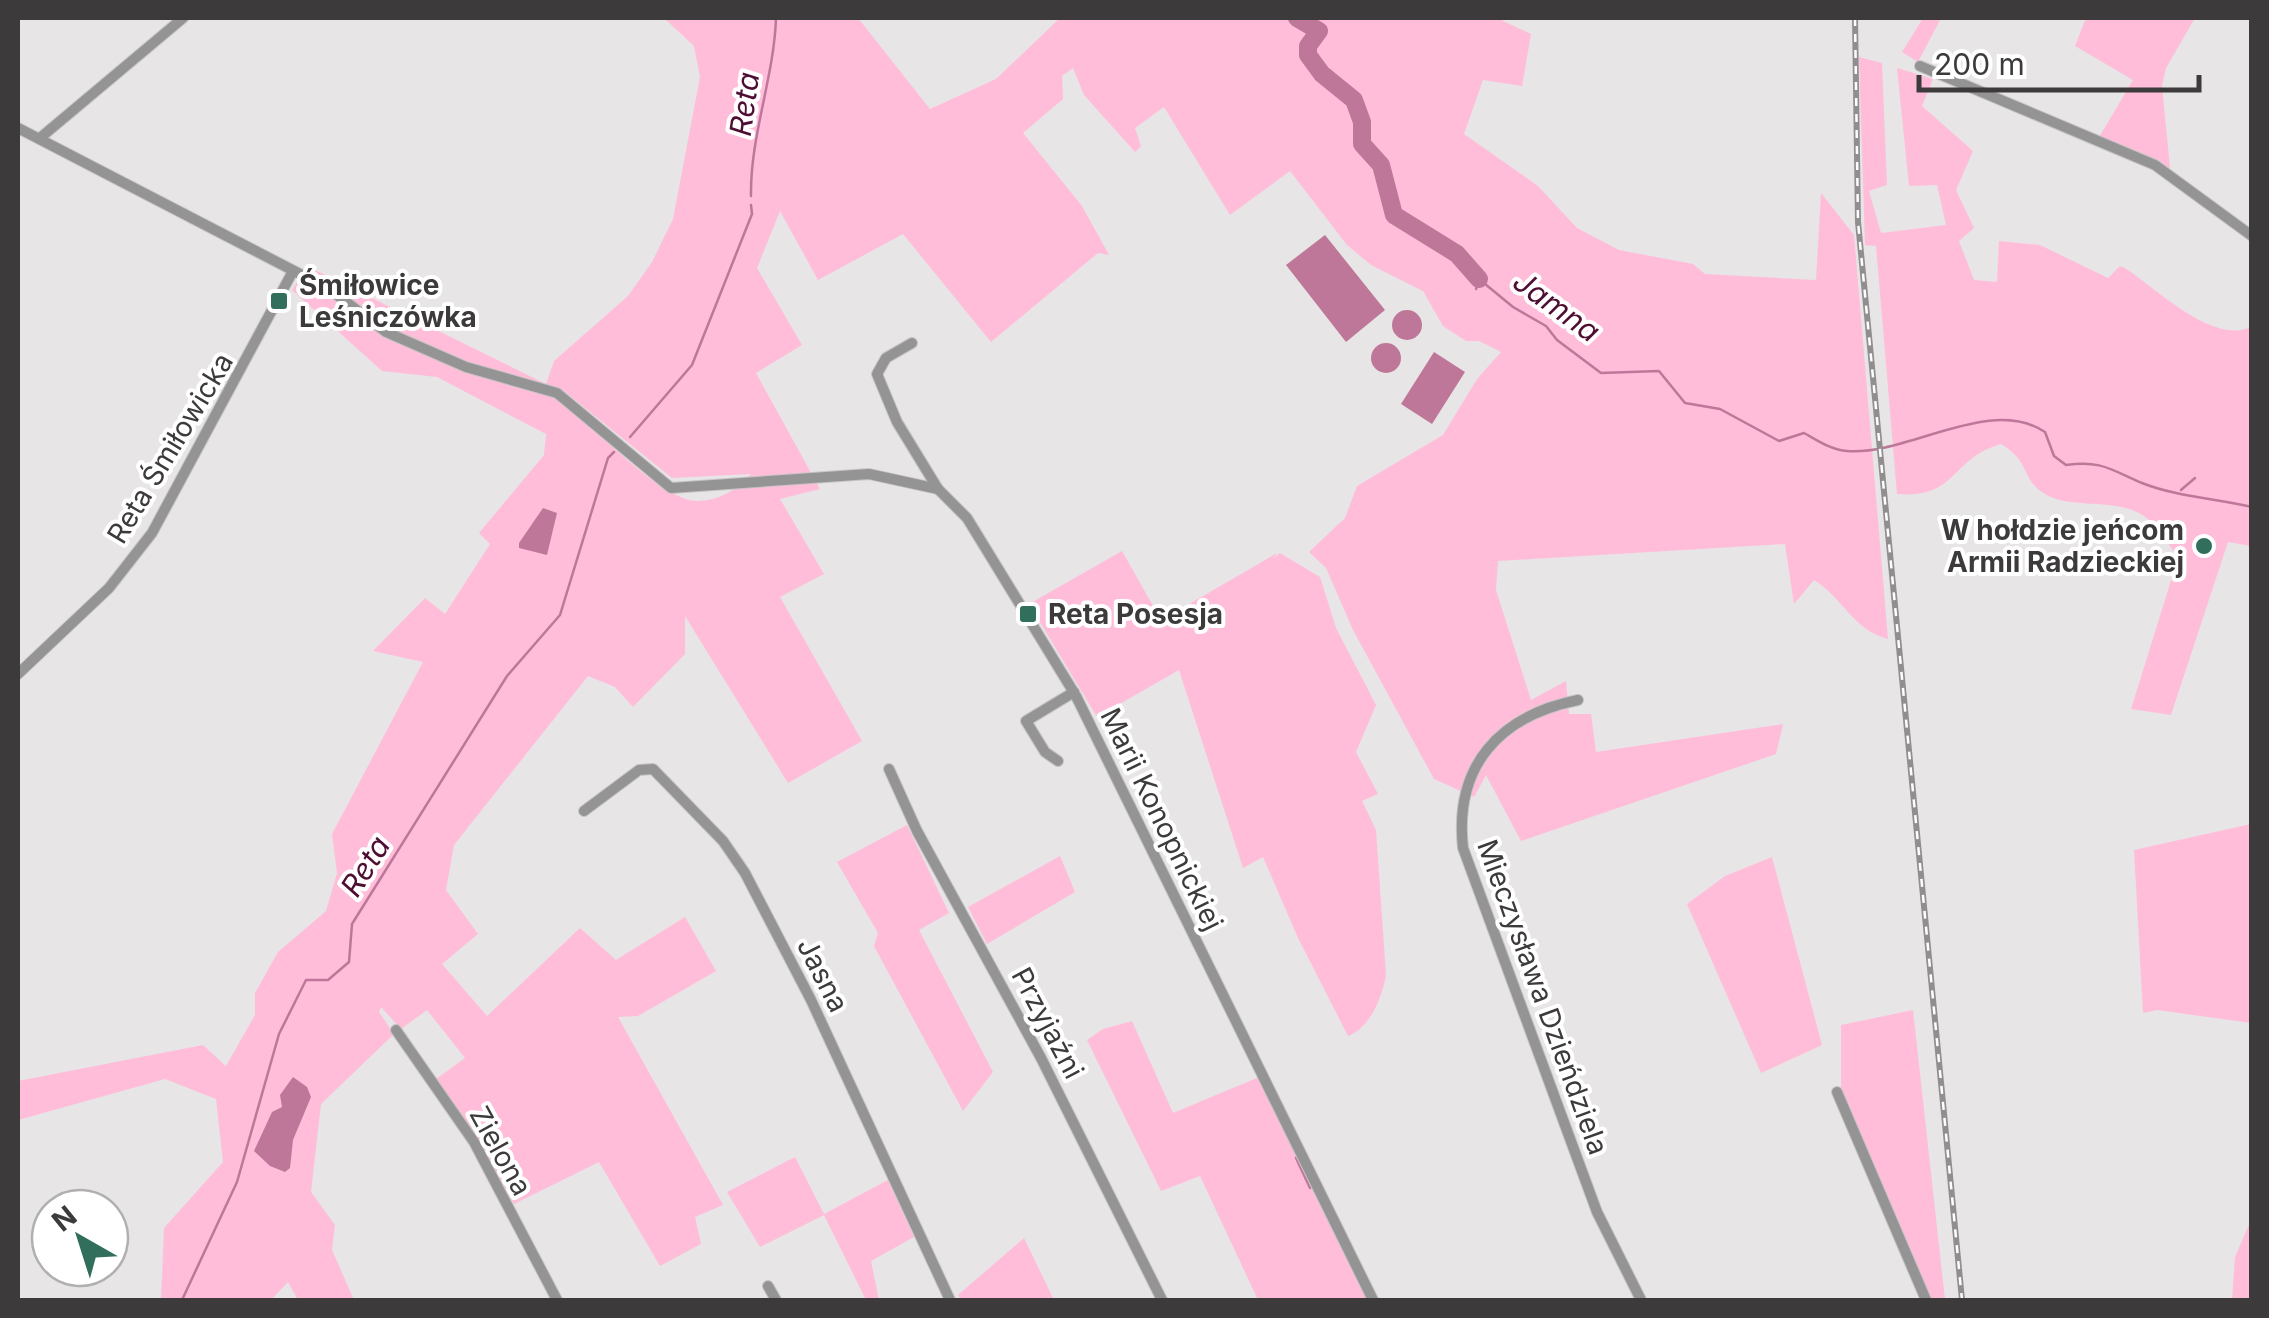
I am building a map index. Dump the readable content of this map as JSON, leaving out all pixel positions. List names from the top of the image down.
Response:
{
  "streets": {
    "street": [
      "Reta Śmiłowicka",
      "Marii Konopnickiej",
      "Jasna",
      "Mieczysława Dzieńdziela",
      "Przyjaźni",
      "Zielona"
    ]
  },
  "water": ["Reta", "Jamna"],
  "places": {
    "transit": ["Śmiłowice Leśniczówka", "Reta Posesja"],
    "other": ["W hołdzie jeńcom Armii Radzieckiej"]
  },
  "scale_bar": "200 m",
  "north": "top left"
}
